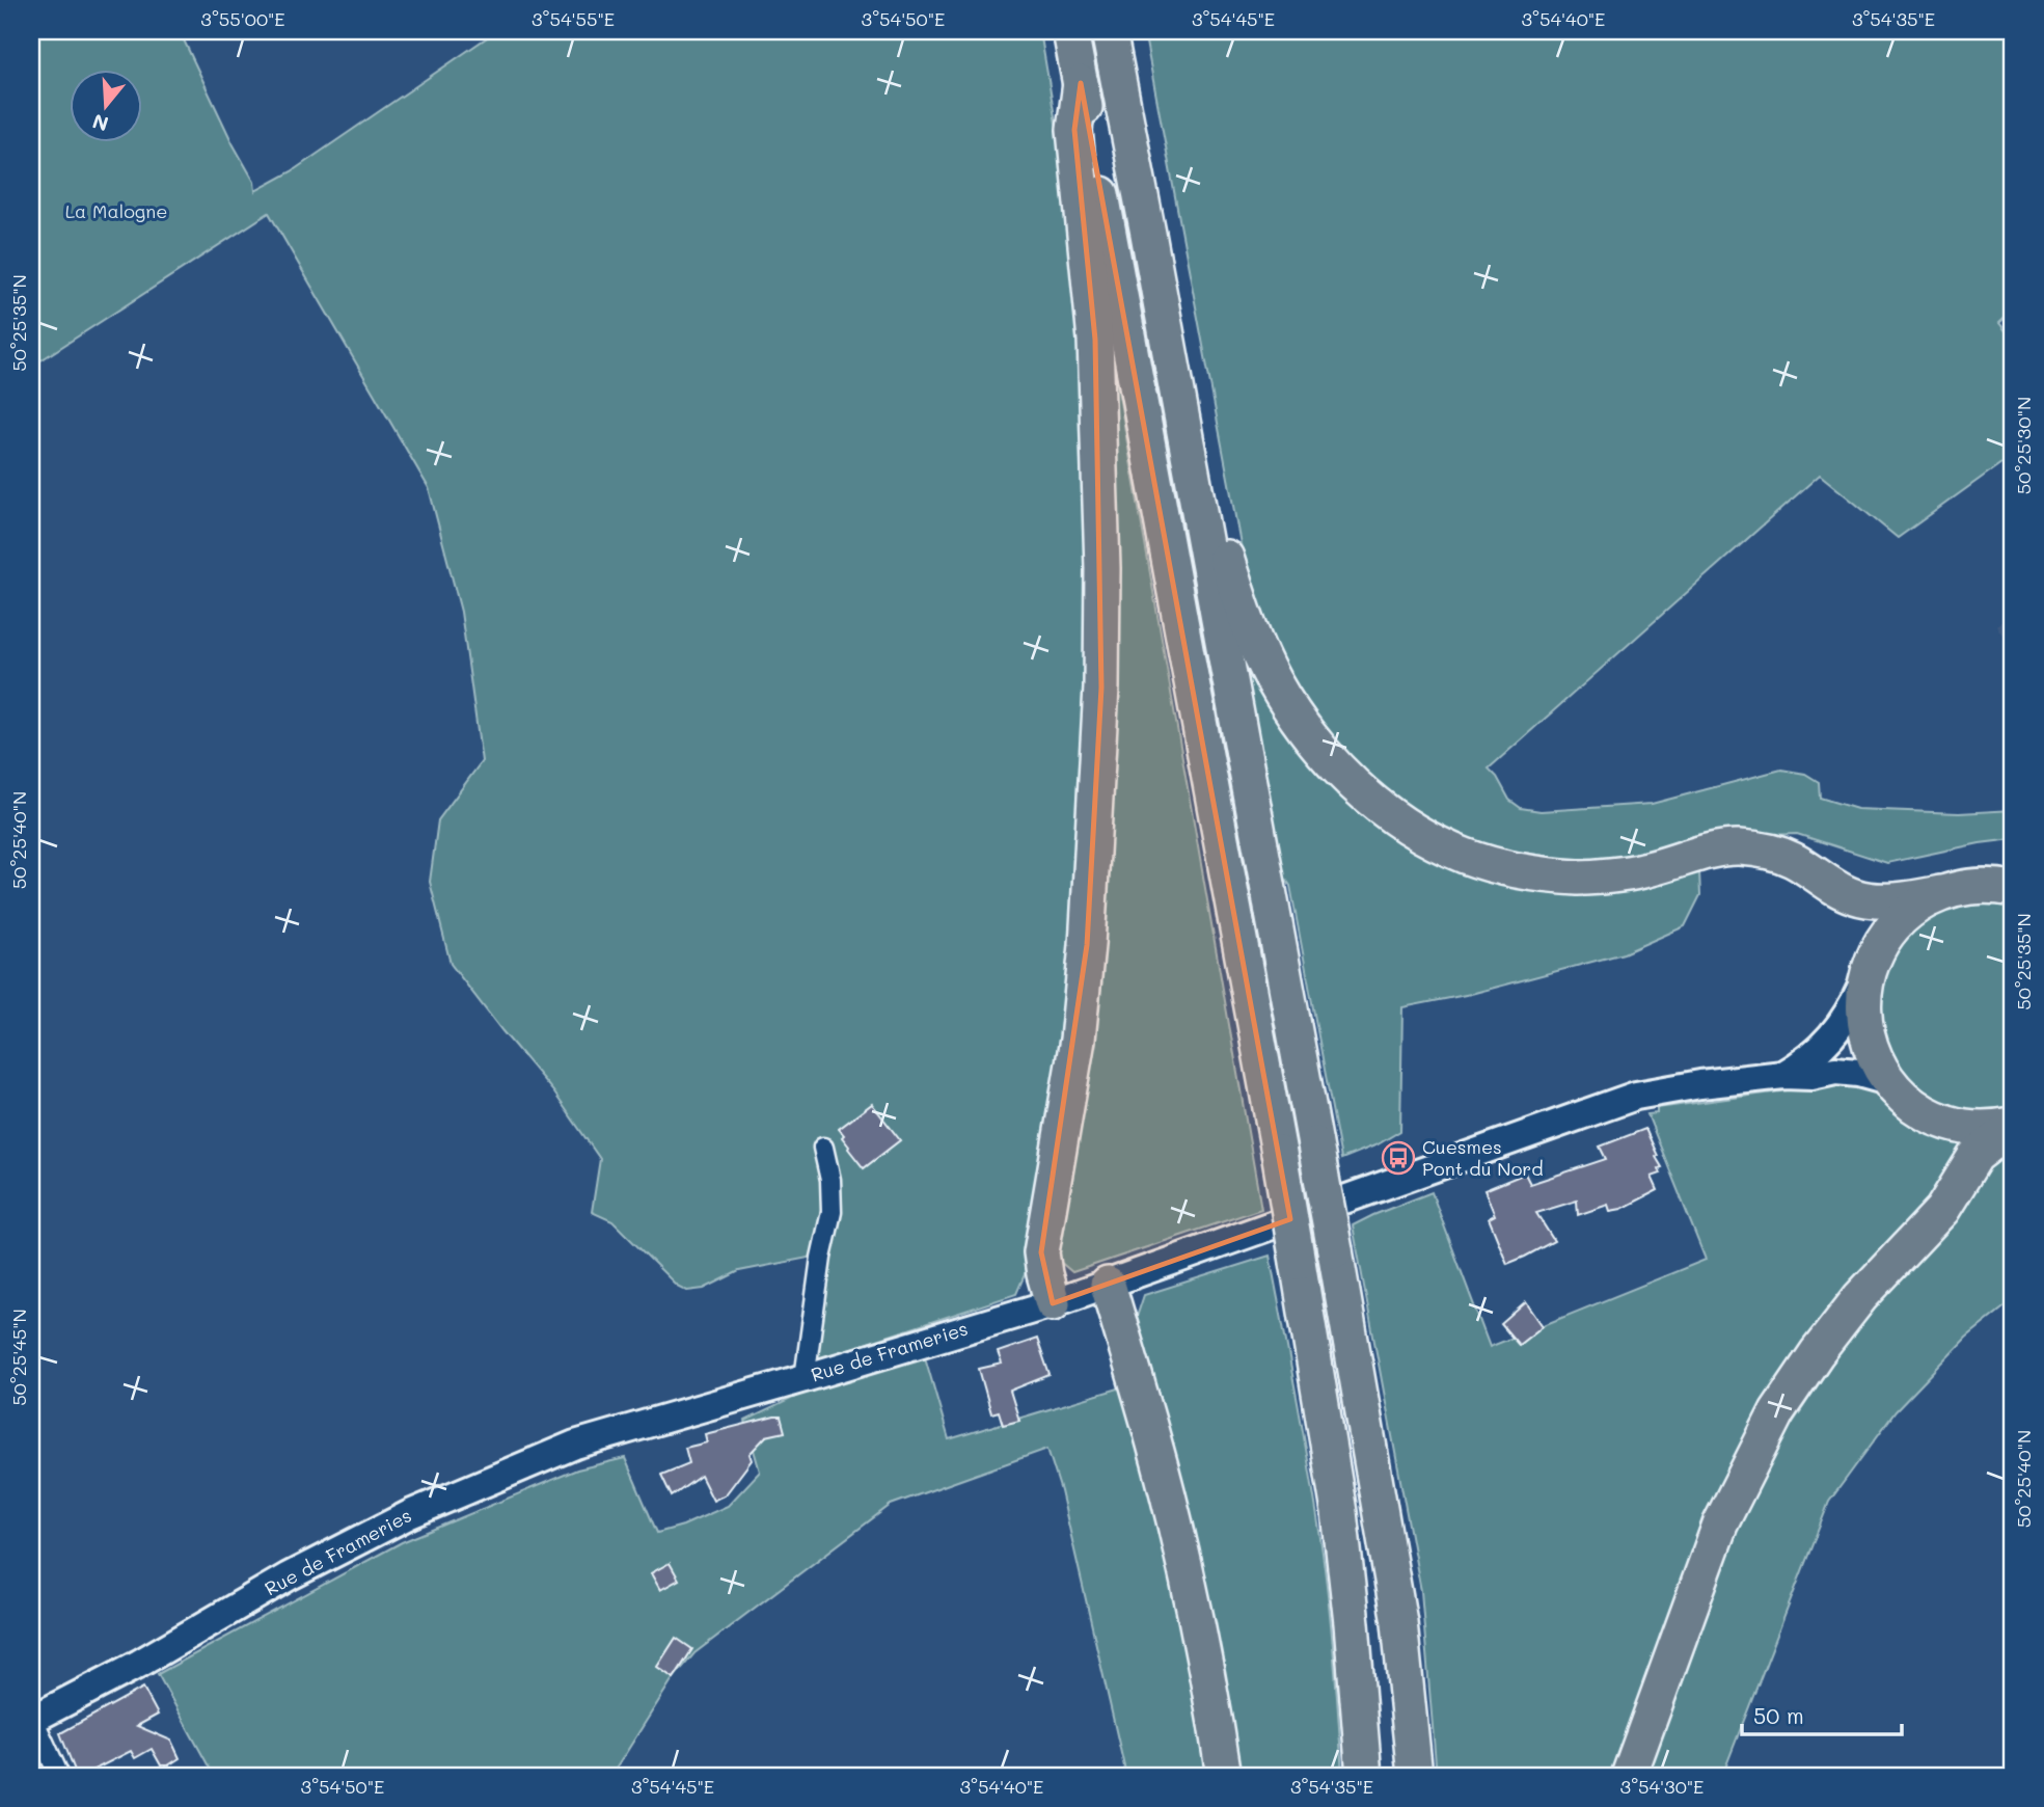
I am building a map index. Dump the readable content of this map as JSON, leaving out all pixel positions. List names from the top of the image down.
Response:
{
  "streets": {
    "main road": ["Rue de Frameries"]
  },
  "parks": ["La Malogne"],
  "places": {
    "bus stop": ["Cuesmes Pont du Nord"]
  },
  "scale_bar": "50 m",
  "north": "bottom",
  "coordinates": [
    "3°55'00\"E",
    "3°54'55\"E",
    "3°54'50\"E",
    "3°54'45\"E",
    "3°54'40\"E",
    "3°54'35\"E",
    "50°25'35\"N",
    "50°25'30\"N",
    "50°25'40\"N",
    "50°25'45\"N",
    "3°54'30\"E"
  ]
}
